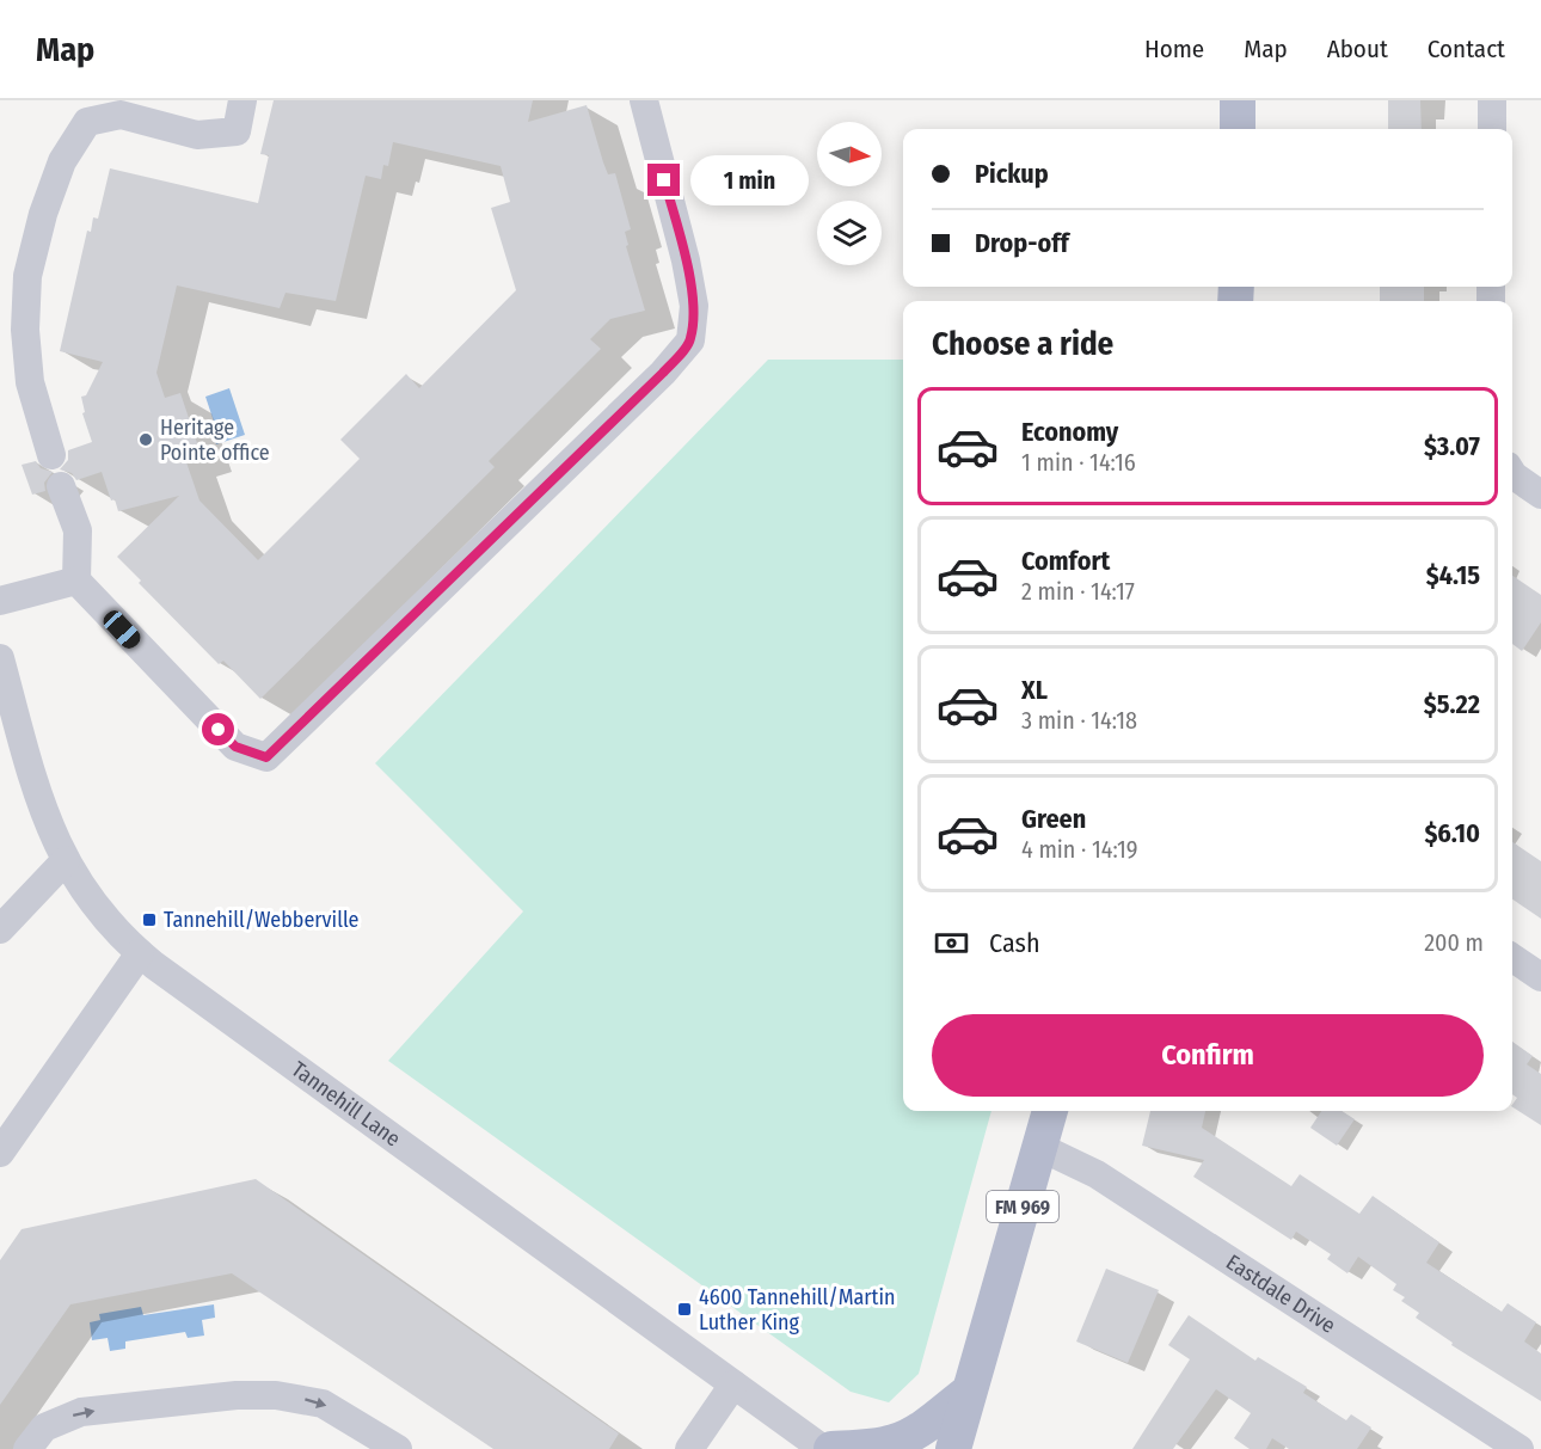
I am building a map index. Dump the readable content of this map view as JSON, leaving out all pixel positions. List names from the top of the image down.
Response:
{
  "streets": {
    "main road": ["FM 969"],
    "street": ["Tannehill Lane", "Eastdale Drive"]
  },
  "crossings": [
    ["FM 969", "Eastdale Drive"]
  ],
  "places": {
    "other": ["Heritage Pointe office"],
    "transit": ["Tannehill/Webberville", "4600 Tannehill/Martin Luther King"]
  },
  "north": "right",
  "page": {
    "header": "Map",
    "nav": [
      "Home",
      "Map",
      "About",
      "Contact"
    ],
    "banner": ["Pickup", "Drop-off"],
    "bubble": "1 min",
    "heading": "Choose a ride",
    "list": [
      {
        "name": "Economy",
        "note": "1 min · 14:16",
        "value": "$3.07"
      },
      {
        "name": "Comfort",
        "note": "2 min · 14:17",
        "value": "$4.15"
      },
      {
        "name": "XL",
        "note": "3 min · 14:18",
        "value": "$5.22"
      },
      {
        "name": "Green",
        "note": "4 min · 14:19",
        "value": "$6.10"
      }
    ],
    "pay": ["Cash", "200 m"],
    "buttons": "Confirm"
  }
}
